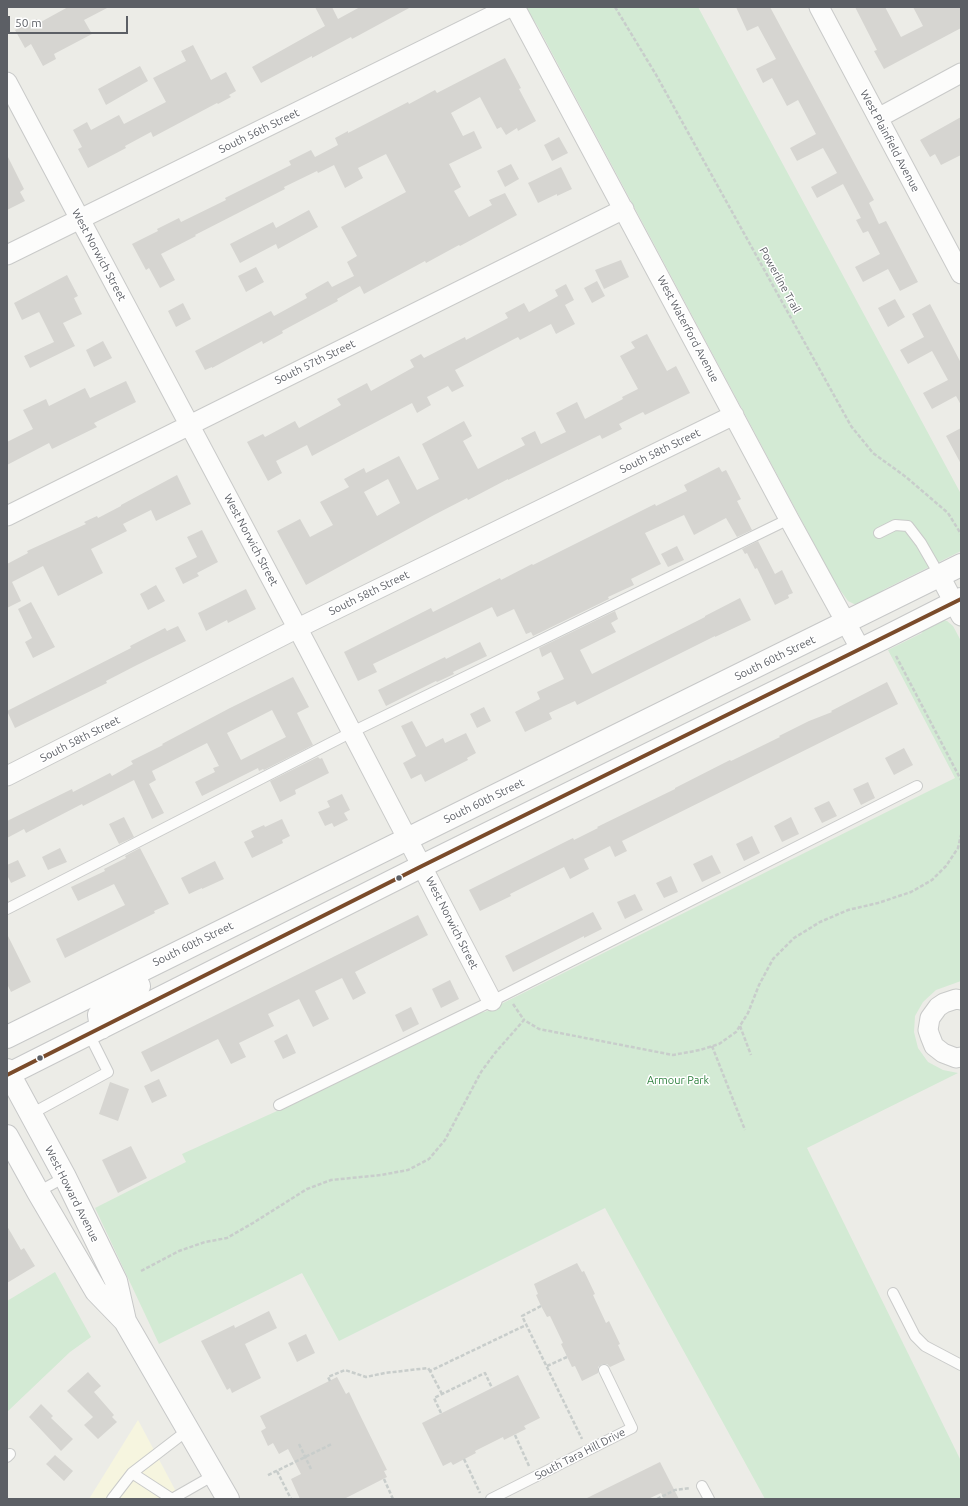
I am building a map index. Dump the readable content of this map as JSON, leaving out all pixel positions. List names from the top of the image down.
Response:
{
  "streets": {
    "main road": ["South 60th Street", "West Howard Avenue"],
    "street": [
      "South 56th Street",
      "West Plainfield Avenue",
      "West Norwich Street",
      "West Waterford Avenue",
      "South 57th Street",
      "South 58th Street"
    ],
    "lane": ["South Tara Hill Drive"],
    "path": ["Powerline Trail"]
  },
  "crossings": [
    ["South 56th Street", "West Norwich Street"],
    ["West Norwich Street", "South 57th Street"],
    ["West Norwich Street", "South 58th Street"],
    ["West Norwich Street", "South 60th Street"],
    ["West Waterford Avenue", "South 57th Street"],
    ["West Waterford Avenue", "South 58th Street"],
    ["West Waterford Avenue", "South 60th Street"]
  ],
  "parks": ["Armour Park"],
  "scale_bar": "50 m"
}
